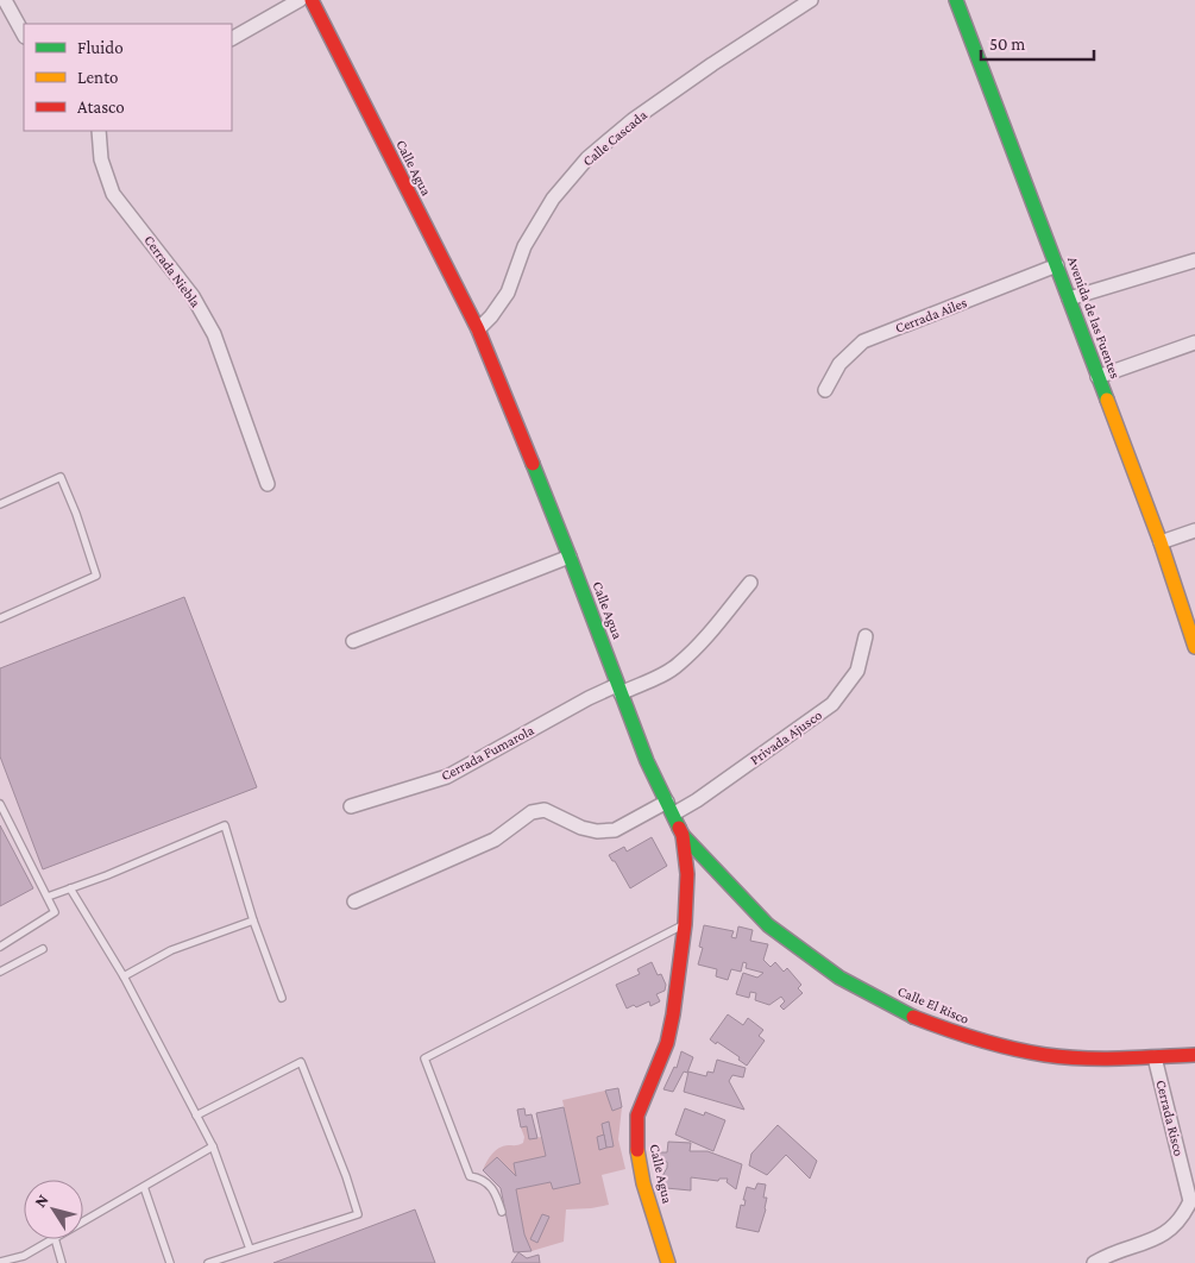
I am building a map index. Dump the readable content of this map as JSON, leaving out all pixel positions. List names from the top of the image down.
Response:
{
  "streets": {
    "street": [
      "Calle Cascada",
      "Calle Agua",
      "Cerrada Niebla",
      "Cerrada Ailes",
      "Avenida de las Fuentes",
      "Privada Ajusco",
      "Cerrada Fumarola",
      "Calle El Risco",
      "Cerrada Risco"
    ]
  },
  "crossings": [
    ["Calle Cascada", "Calle Agua"],
    ["Calle Agua", "Privada Ajusco"],
    ["Calle Agua", "Cerrada Fumarola"],
    ["Calle Agua", "Calle El Risco"],
    ["Cerrada Ailes", "Avenida de las Fuentes"],
    ["Calle El Risco", "Cerrada Risco"]
  ],
  "legend": ["Fluido", "Lento", "Atasco"],
  "scale_bar": "50 m",
  "north": "top left"
}
